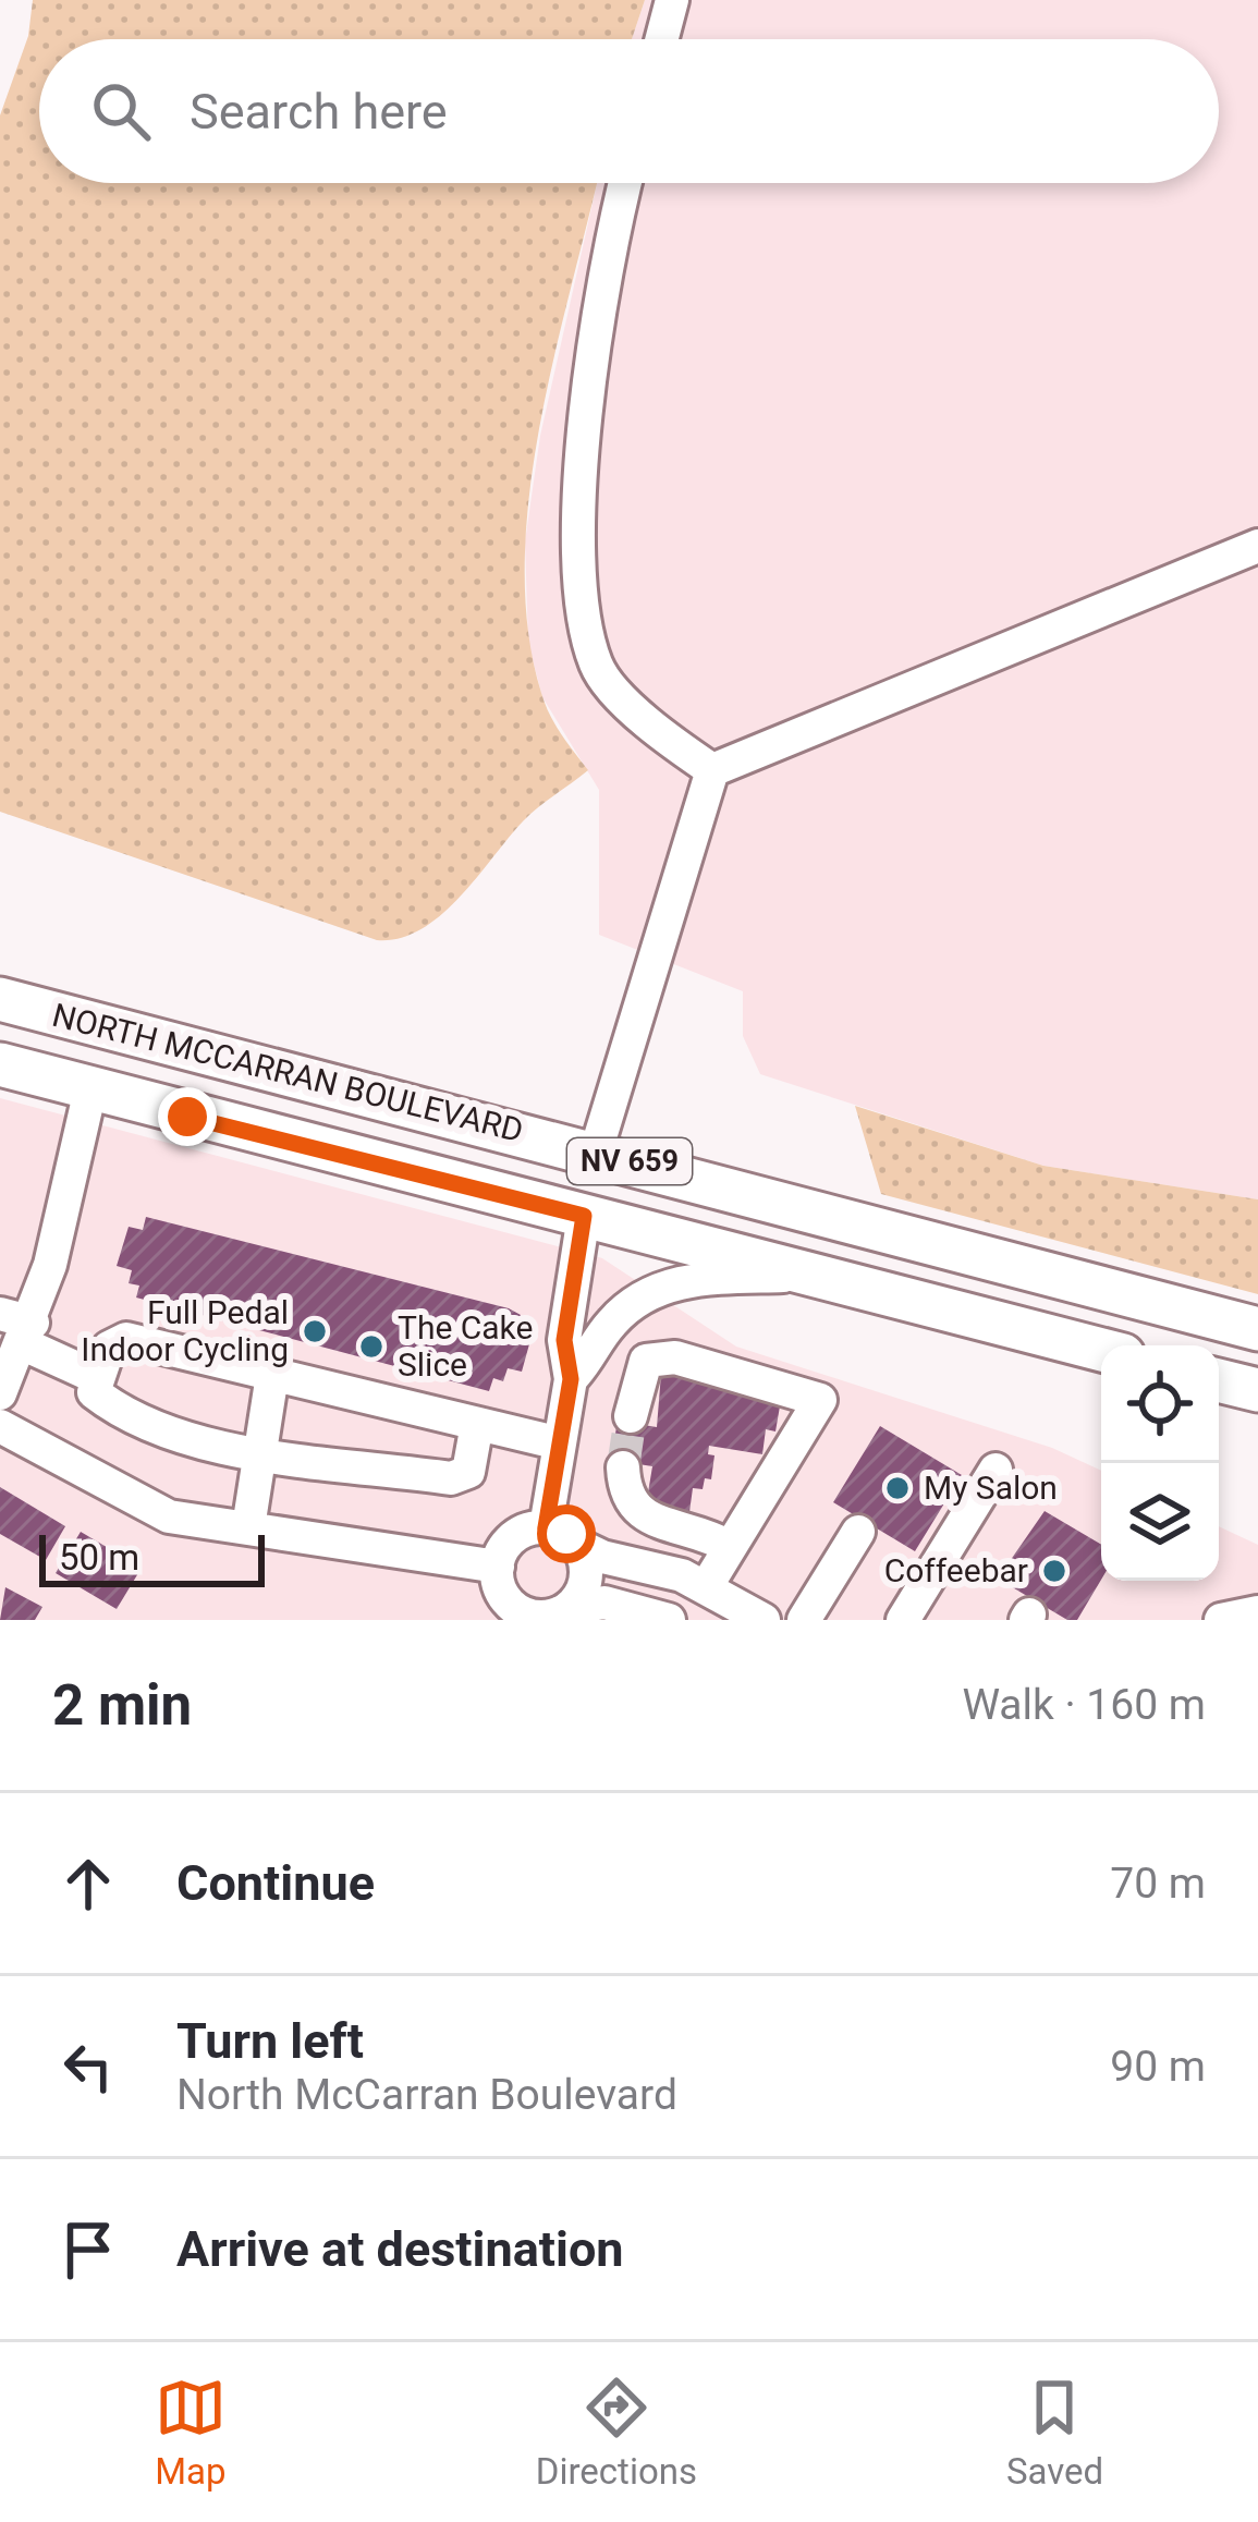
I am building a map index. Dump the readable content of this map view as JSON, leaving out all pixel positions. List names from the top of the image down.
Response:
{
  "streets": {
    "main road": ["NORTH MCCARRAN BOULEVARD", "NV 659"]
  },
  "places": [
    "Full Pedal Indoor Cycling",
    "The Cake Slice",
    "My Salon",
    "Coffeebar"
  ],
  "scale_bar": "50 m",
  "page": {
    "search": "Search here",
    "scale": "50 m",
    "heading": ["2 min", "Walk · 160 m"],
    "list": [
      ["Continue", "70 m"],
      ["Turn left", "North McCarran Boulevard", "90 m"],
      "Arrive at destination"
    ],
    "nav": ["Map", "Directions", "Saved"]
  }
}
